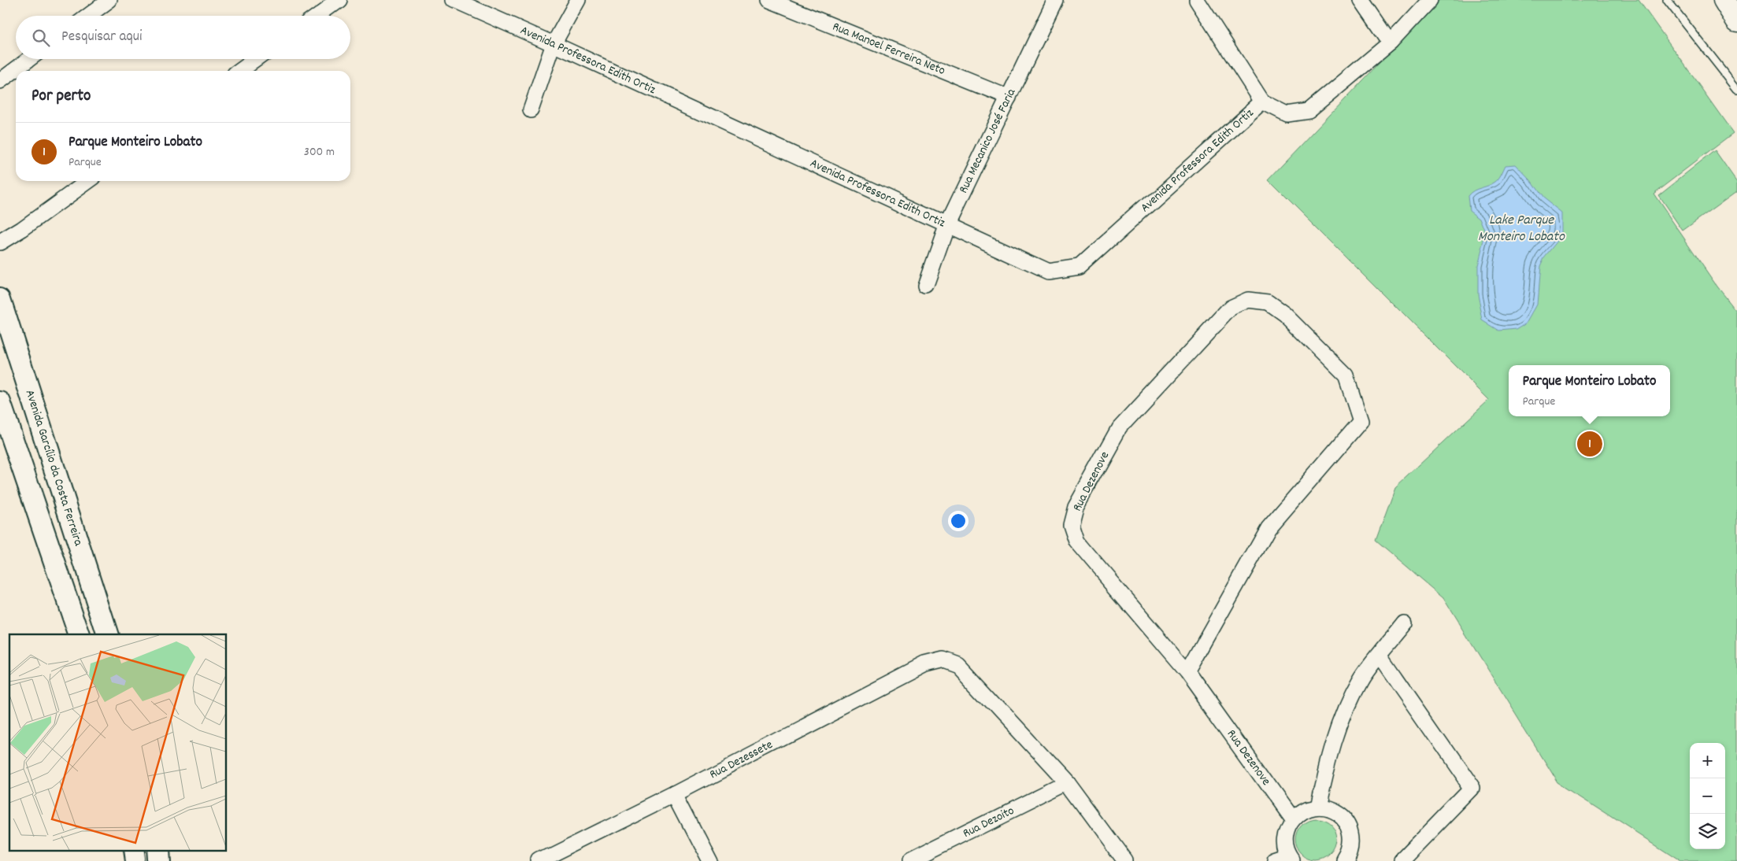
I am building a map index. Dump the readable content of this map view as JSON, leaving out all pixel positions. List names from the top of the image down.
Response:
{
  "streets": {
    "street": [
      "Rua Manoel Ferreira Neto",
      "Avenida Professora Edith Ortiz",
      "Rua Mecanico José Faria",
      "Avenida Garcílio da Costa Ferreira",
      "Rua Dezenove",
      "Rua Dezessete",
      "Rua Dezoito"
    ]
  },
  "crossings": [
    ["Rua Manoel Ferreira Neto", "Rua Mecanico José Faria"],
    ["Avenida Professora Edith Ortiz", "Rua Mecanico José Faria"],
    ["Rua Dezessete", "Rua Dezoito"]
  ],
  "water": ["Lake Parque Monteiro Lobato"],
  "page": {
    "search": "Pesquisar aqui",
    "heading": "Por perto",
    "list": [
      {
        "mark": "1",
        "name": "Parque Monteiro Lobato",
        "note": "Parque",
        "value": "300 m"
      }
    ],
    "popup": ["Parque Monteiro Lobato", "Parque"],
    "pins": "1",
    "map_buttons": ["+", "−"]
  }
}
